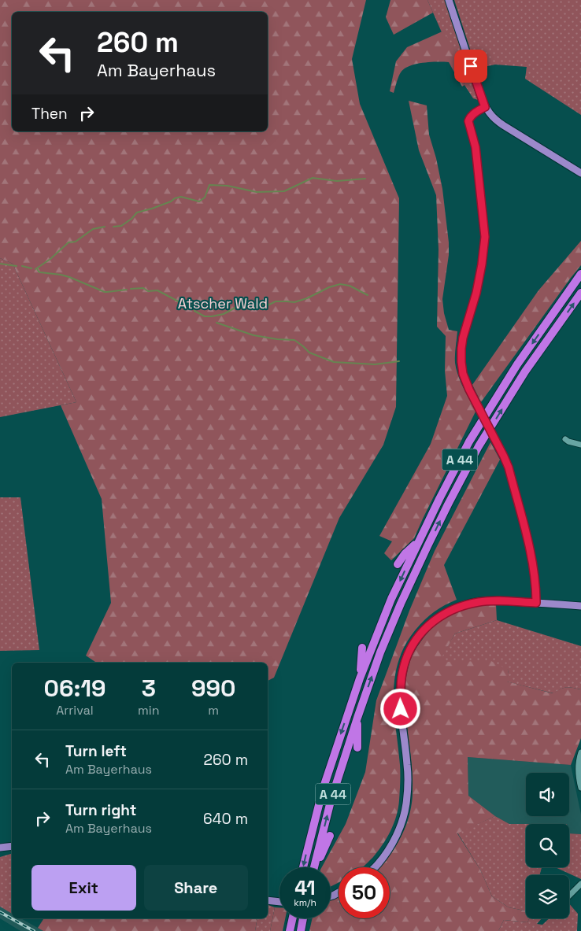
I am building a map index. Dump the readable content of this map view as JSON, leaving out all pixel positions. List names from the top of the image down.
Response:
{
  "streets": {
    "highway": ["A 44"]
  },
  "parks": ["Atscher Wald"],
  "page": {
    "turn": ["260 m", "Am Bayerhaus"],
    "then": "Then",
    "eta": [
      "06:19",
      "Arrival",
      "3",
      "min",
      "990",
      "m"
    ],
    "list": [
      {
        "name": "Turn left",
        "note": "Am Bayerhaus",
        "value": "260 m"
      },
      {
        "name": "Turn right",
        "note": "Am Bayerhaus",
        "value": "640 m"
      }
    ],
    "buttons": ["Exit", "Share"],
    "speed": "41 km/h",
    "limit": "50"
  }
}
